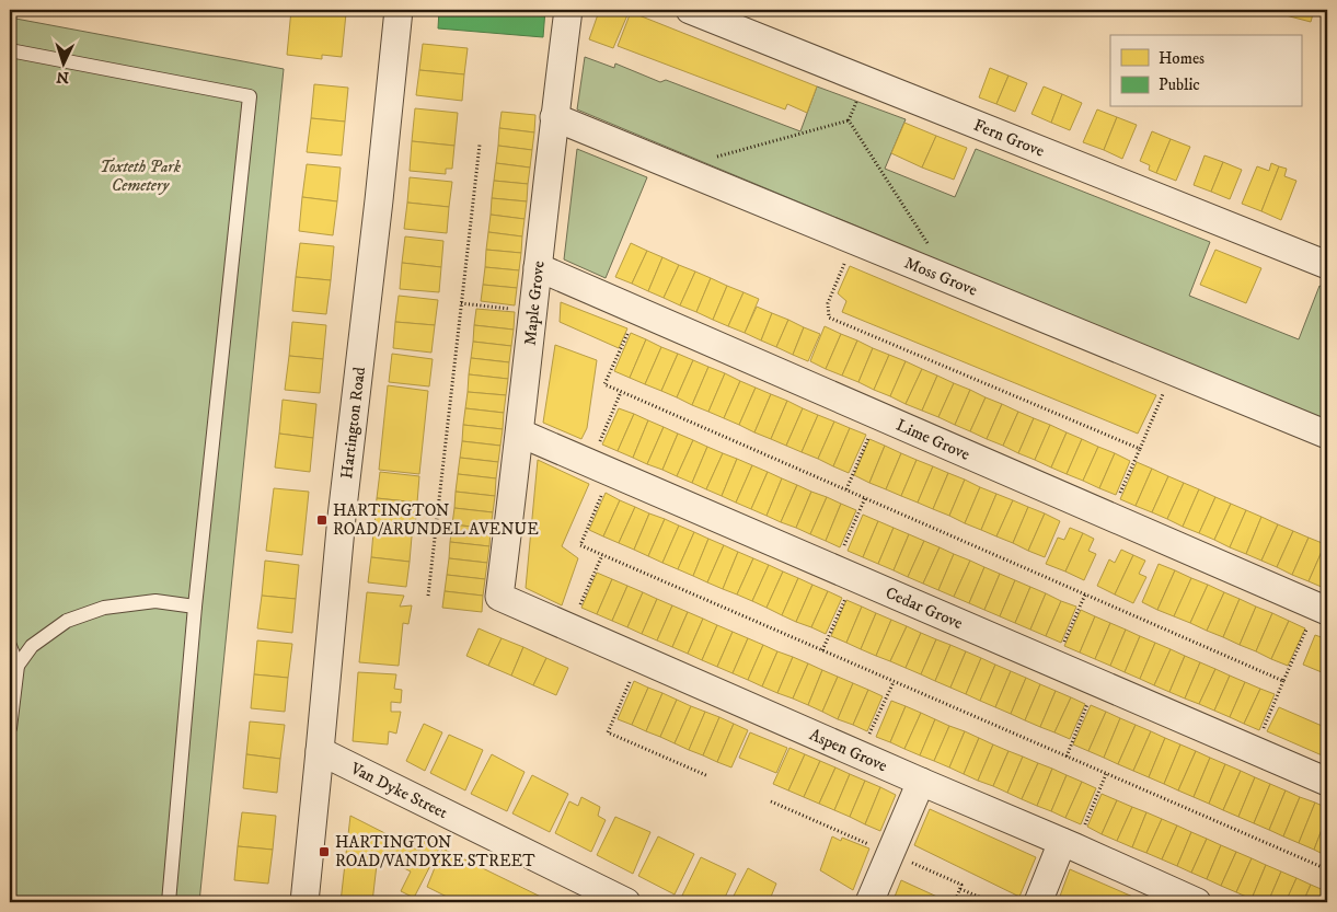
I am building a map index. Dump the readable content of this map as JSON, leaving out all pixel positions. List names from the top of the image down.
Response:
{
  "streets": {
    "street": [
      "Fern Grove",
      "Moss Grove",
      "Maple Grove",
      "Hartington Road",
      "Lime Grove",
      "Cedar Grove",
      "Aspen Grove",
      "Van Dyke Street"
    ]
  },
  "crossings": [
    ["Moss Grove", "Maple Grove"],
    ["Maple Grove", "Lime Grove"],
    ["Maple Grove", "Cedar Grove"],
    ["Maple Grove", "Aspen Grove"],
    ["Hartington Road", "Van Dyke Street"]
  ],
  "parks": ["Toxteth Park Cemetery"],
  "places": {
    "transit": ["HARTINGTON ROAD/ARUNDEL AVENUE", "HARTINGTON ROAD/VANDYKE STREET"]
  },
  "legend": ["Homes", "Public"],
  "north": "bottom"
}
